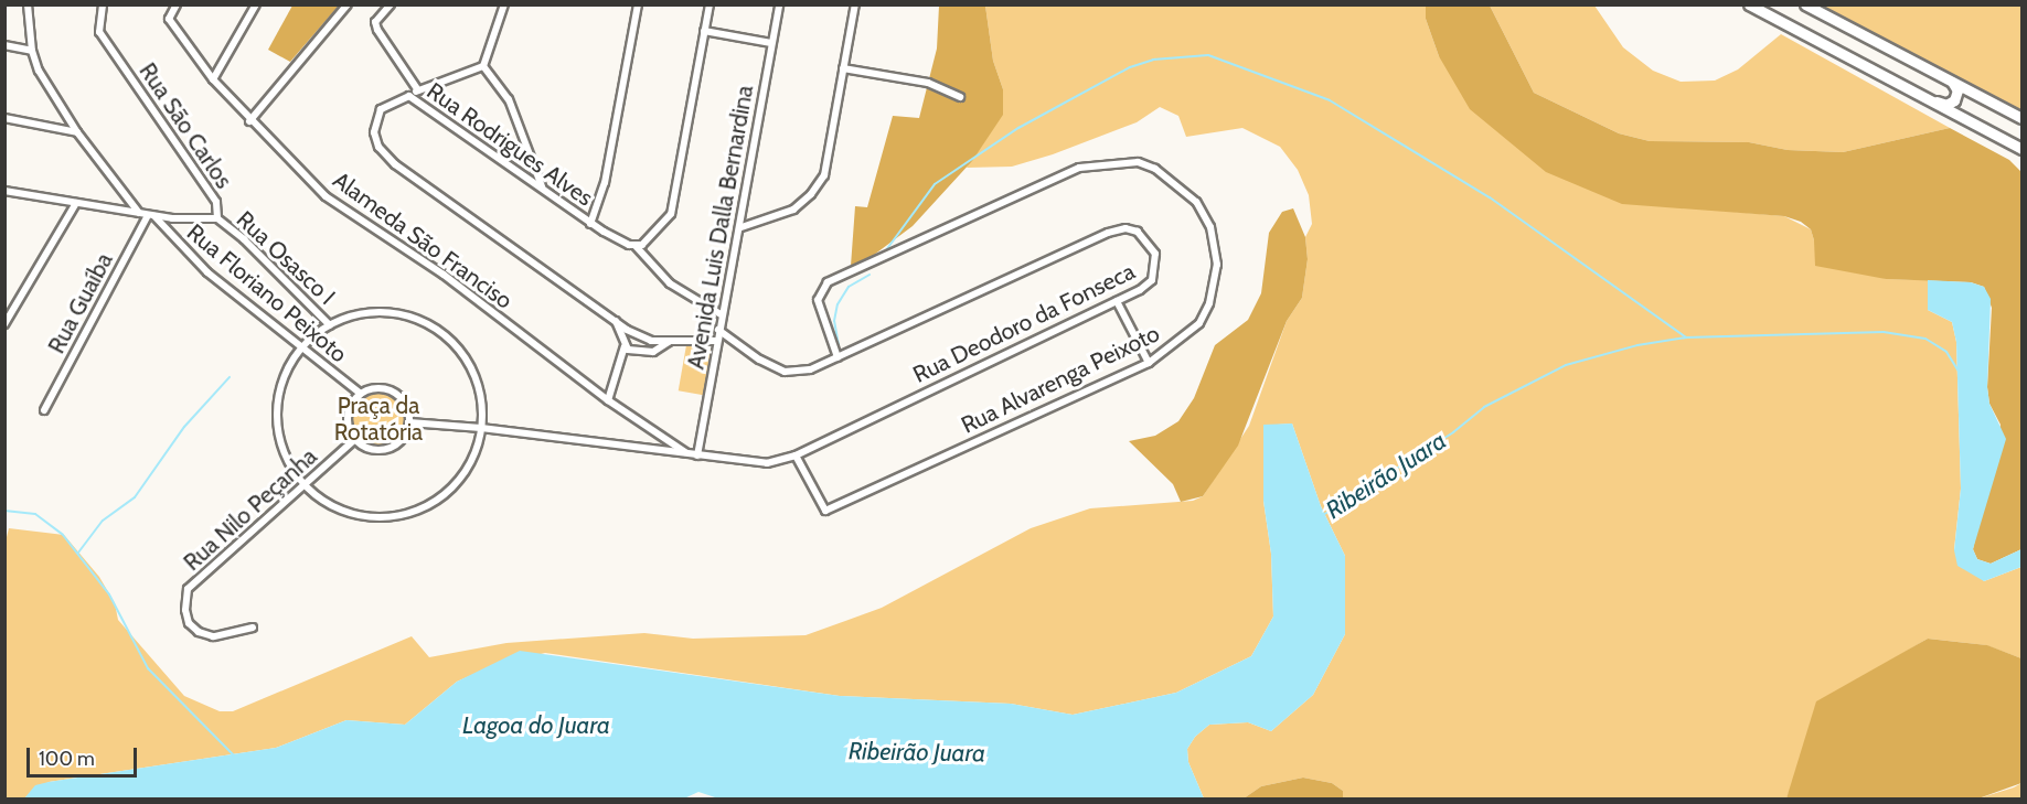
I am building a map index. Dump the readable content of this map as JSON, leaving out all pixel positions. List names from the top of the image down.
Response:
{
  "streets": {
    "street": [
      "Rua São Carlos",
      "Rua Rodrigues Alves",
      "Avenida Luis Dalla Bernardina",
      "Alameda São Franciso",
      "Rua Osasco I",
      "Rua Floriano Peixoto",
      "Rua Guaíba",
      "Rua Deodoro da Fonseca",
      "Rua Alvarenga Peixoto",
      "Rua Nilo Peçanha"
    ]
  },
  "crossings": [
    ["Rua São Carlos", "Rua Osasco I"],
    ["Rua São Carlos", "Rua Floriano Peixoto"],
    ["Rua São Carlos", "Rua Guaíba"],
    ["Rua Rodrigues Alves", "Avenida Luis Dalla Bernardina"],
    ["Avenida Luis Dalla Bernardina", "Rua Deodoro da Fonseca"],
    ["Alameda São Franciso", "Rua Deodoro da Fonseca"],
    ["Rua Floriano Peixoto", "Rua Guaíba"],
    ["Rua Floriano Peixoto", "Rua Deodoro da Fonseca"],
    ["Rua Floriano Peixoto", "Rua Nilo Peçanha"],
    ["Rua Deodoro da Fonseca", "Rua Alvarenga Peixoto"],
    ["Rua Deodoro da Fonseca", "Rua Nilo Peçanha"]
  ],
  "water": ["Ribeirão Juara", "Lagoa do Juara"],
  "parks": ["Praça da Rotatória"],
  "scale_bar": "100 m"
}
